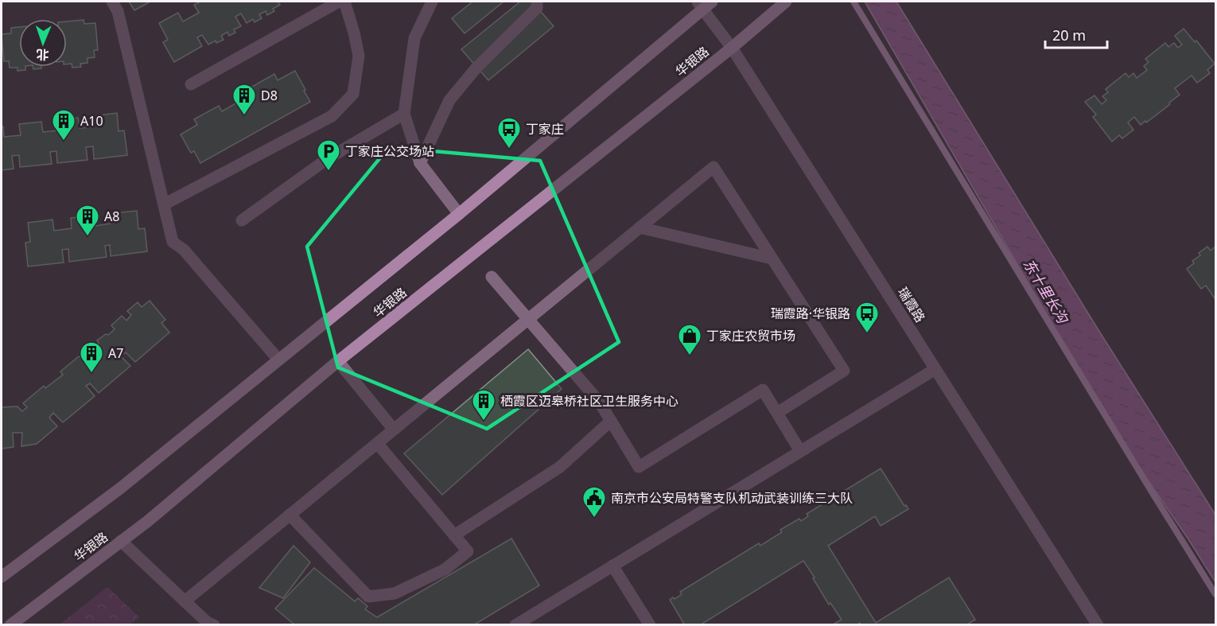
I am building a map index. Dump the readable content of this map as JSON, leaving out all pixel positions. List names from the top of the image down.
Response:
{
  "streets": {
    "main road": ["华银路"],
    "street": ["瑞霞路"]
  },
  "crossings": [
    ["华银路", "瑞霞路"]
  ],
  "water": ["东十里长沟"],
  "places": {
    "building": [
      "D8",
      "A10",
      "A8",
      "A7",
      "栖霞区迈皋桥社区卫生服务中心"
    ],
    "bus stop": ["丁家庄", "瑞霞路·华银路"],
    "parking": ["丁家庄公交场站"],
    "shop": ["丁家庄农贸市场"],
    "public building": ["南京市公安局特警支队机动武装训练三大队"]
  },
  "scale_bar": "20 m",
  "north": "bottom"
}
